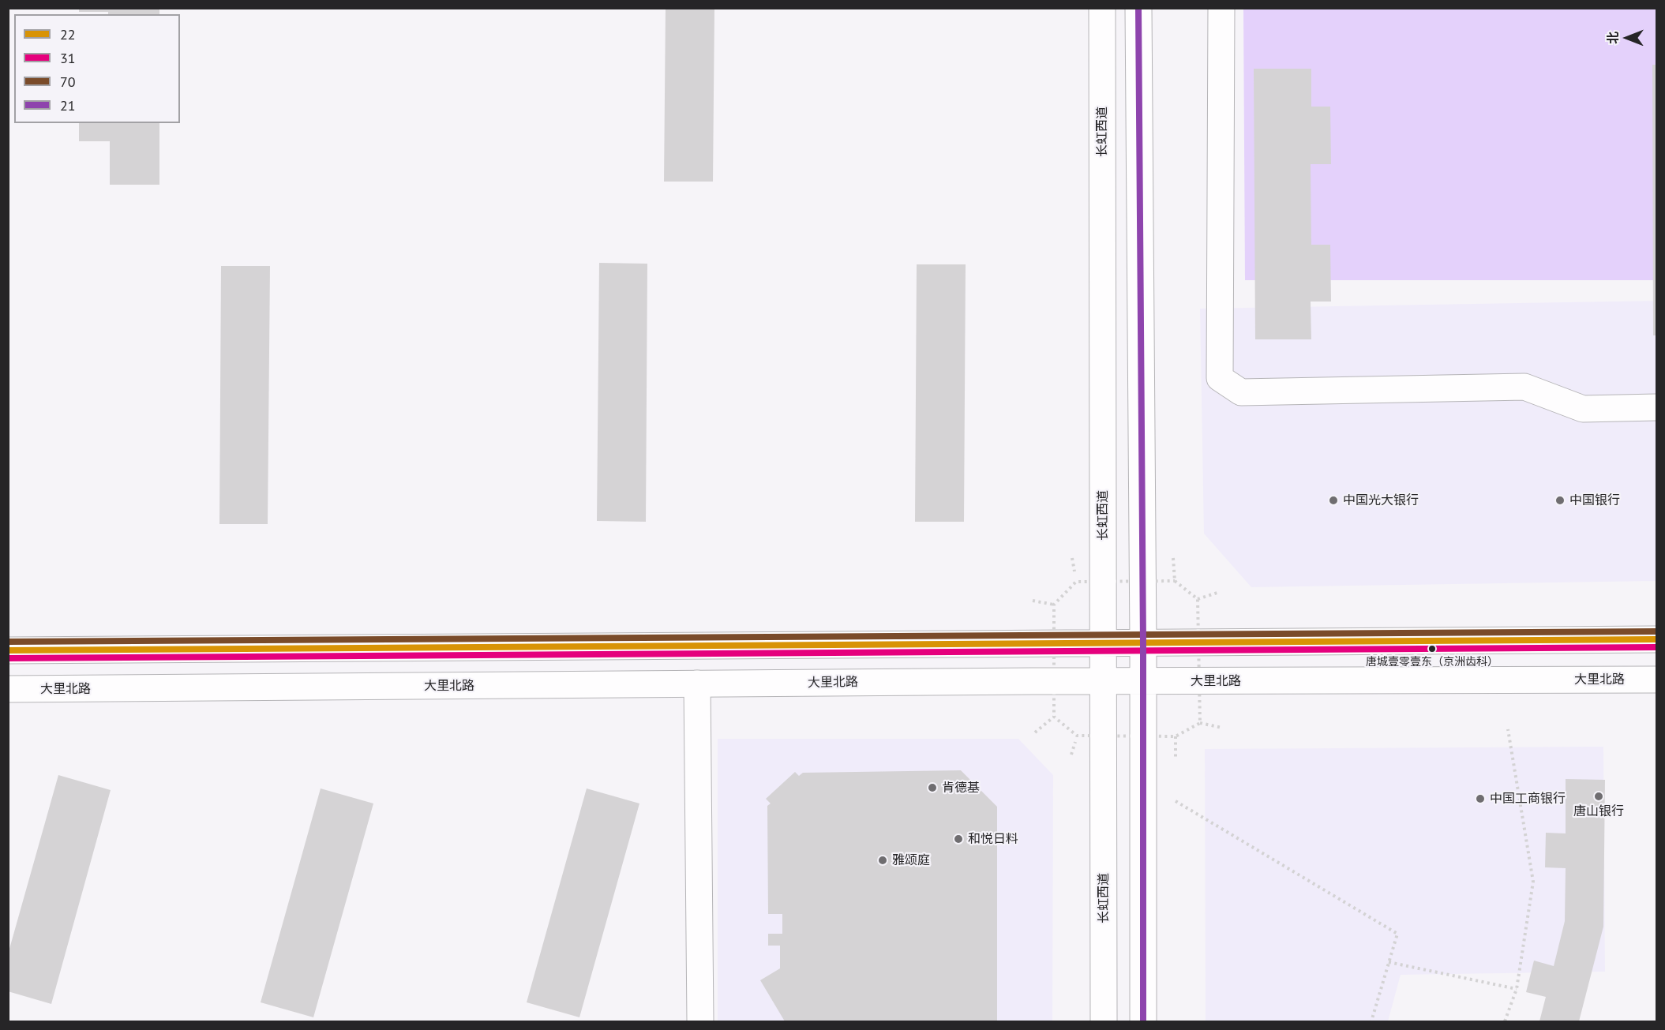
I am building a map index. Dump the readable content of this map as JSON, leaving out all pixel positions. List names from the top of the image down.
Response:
{
  "streets": {
    "main road": ["长虹西道", "大里北路"]
  },
  "crossings": [
    ["长虹西道", "大里北路"]
  ],
  "places": [
    "中国光大银行",
    "中国银行",
    "唐城壹零壹东（京洲齿科）",
    "肯德基",
    "唐山银行",
    "中国工商银行",
    "和悦日料",
    "雅颂庭"
  ],
  "lines": [
    "transit line 21",
    "transit line 70",
    "transit line 22",
    "transit line 31"
  ],
  "legend": [
    "22",
    "31",
    "70",
    "21"
  ],
  "north": "left"
}
